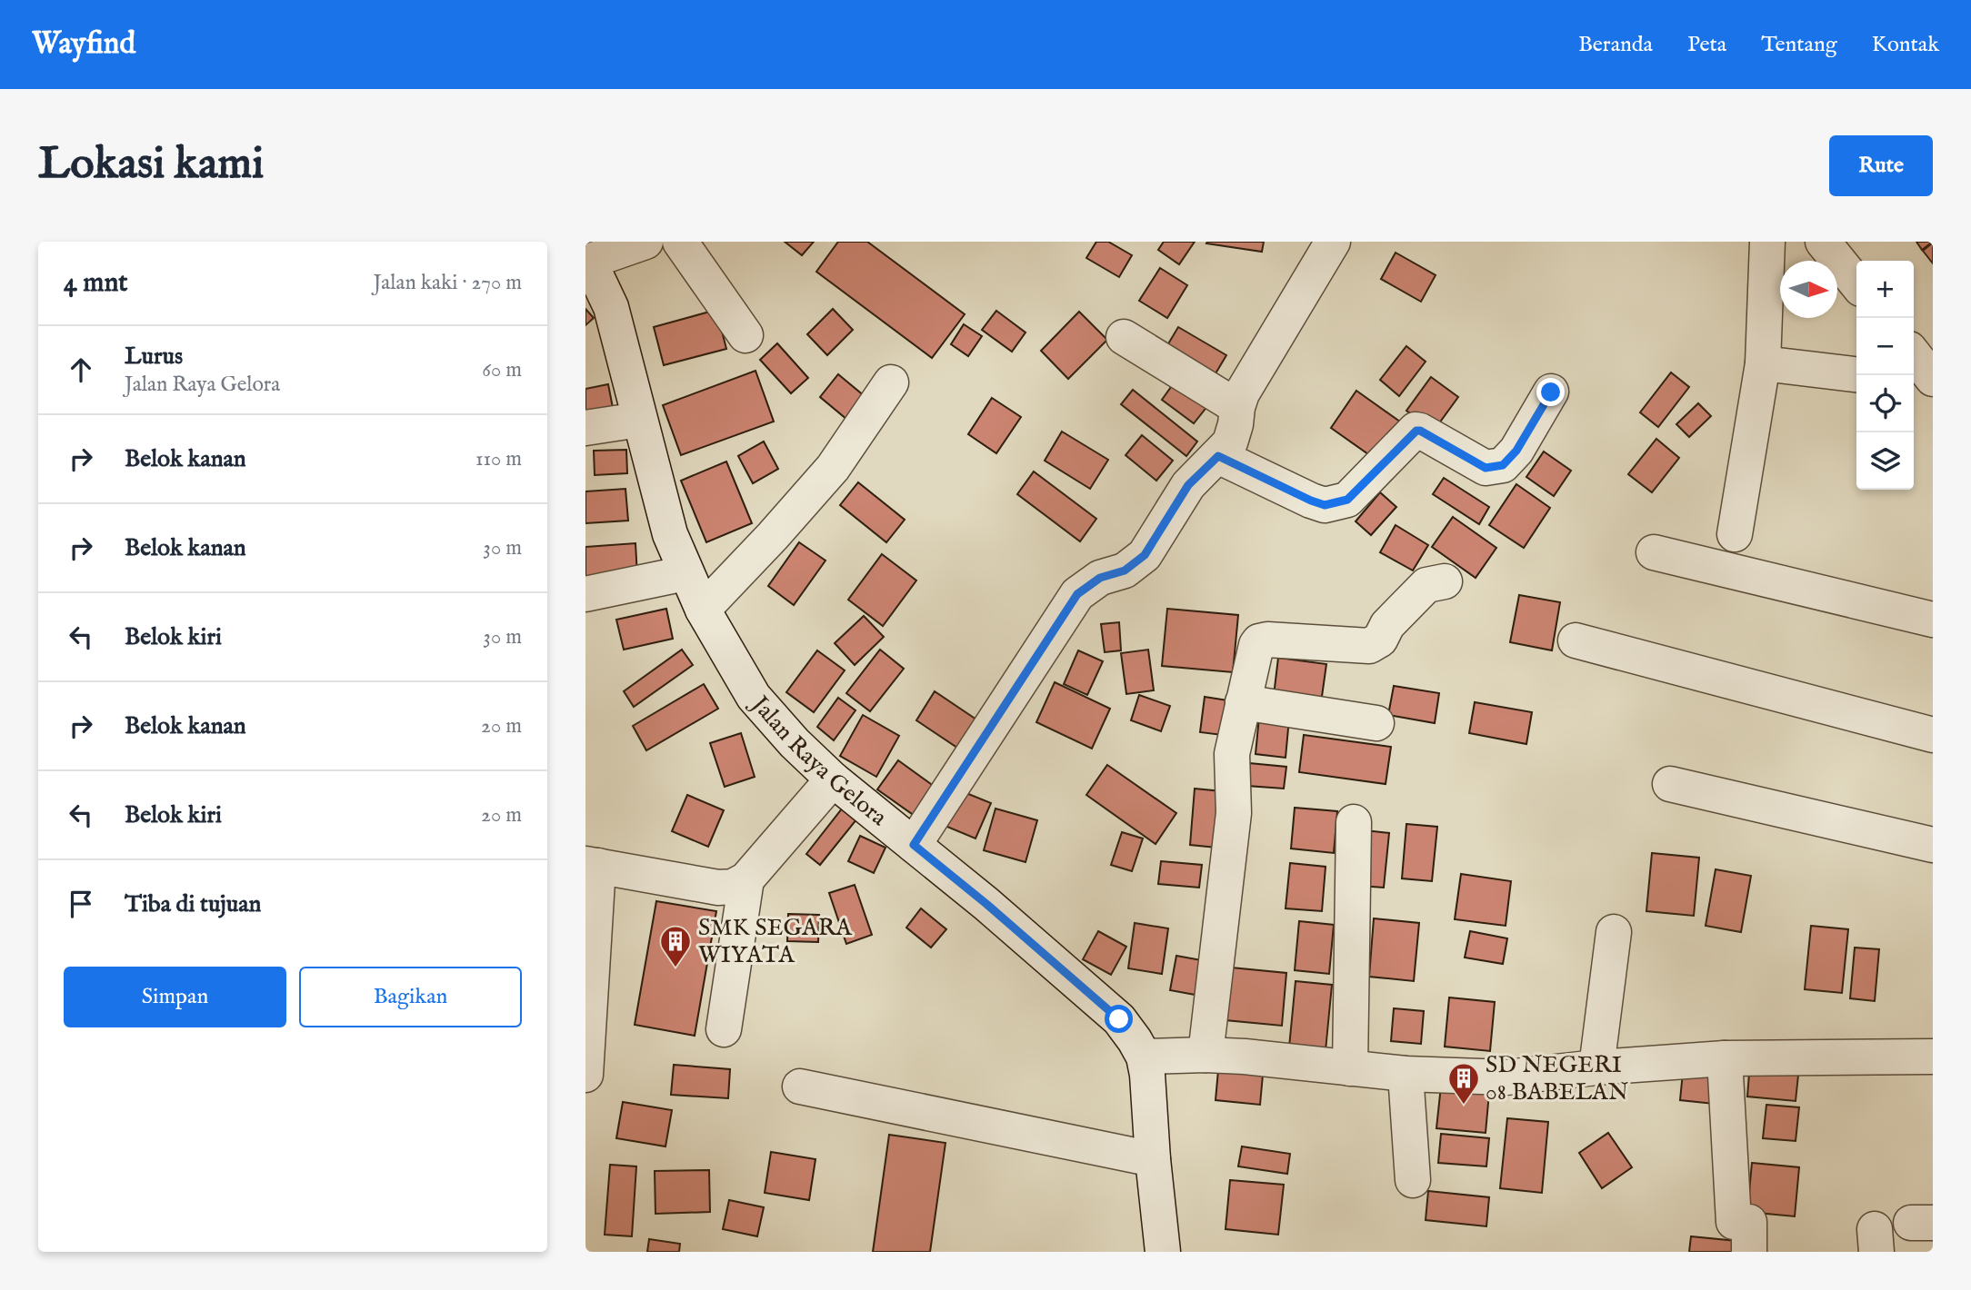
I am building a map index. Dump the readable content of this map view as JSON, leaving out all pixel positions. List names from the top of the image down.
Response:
{
  "streets": {
    "street": ["Jalan Raya Gelora"]
  },
  "places": {
    "building": ["SMK SEGARA WIYATA", "SD NEGERI 08 BABELAN"]
  },
  "north": "right",
  "page": {
    "header": "Wayfind",
    "nav": [
      "Beranda",
      "Peta",
      "Tentang",
      "Kontak"
    ],
    "buttons": [
      "Rute",
      ["Simpan", "Bagikan"]
    ],
    "title": "Lokasi kami",
    "heading": ["4 mnt", "Jalan kaki · 270 m"],
    "map_buttons": ["+", "−"],
    "list": [
      ["Lurus", "Jalan Raya Gelora", "60 m"],
      ["Belok kanan", "110 m"],
      ["Belok kanan", "30 m"],
      ["Belok kiri", "30 m"],
      ["Belok kanan", "20 m"],
      ["Belok kiri", "20 m"],
      "Tiba di tujuan"
    ]
  }
}
